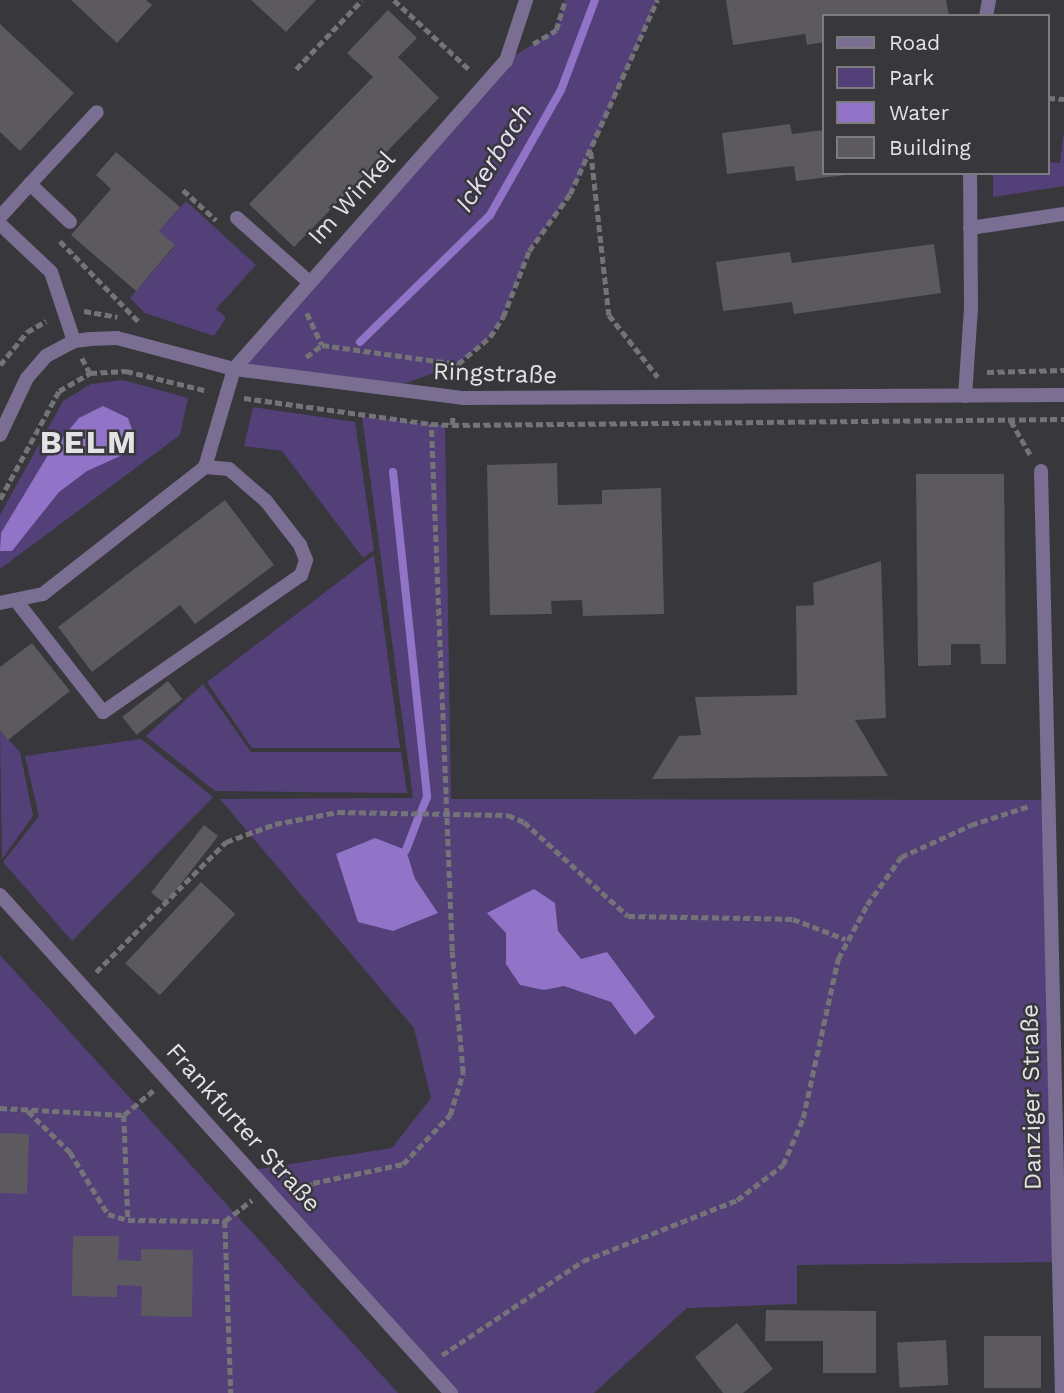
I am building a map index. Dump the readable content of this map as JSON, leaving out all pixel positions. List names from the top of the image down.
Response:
{
  "streets": {
    "street": [
      "Im Winkel",
      "Ringstraße",
      "Danziger Straße",
      "Frankfurter Straße"
    ]
  },
  "crossings": [
    ["Im Winkel", "Ringstraße"]
  ],
  "districts": ["BELM"],
  "water": ["Ickerbach"],
  "legend": [
    "Road",
    "Park",
    "Water",
    "Building"
  ]
}
